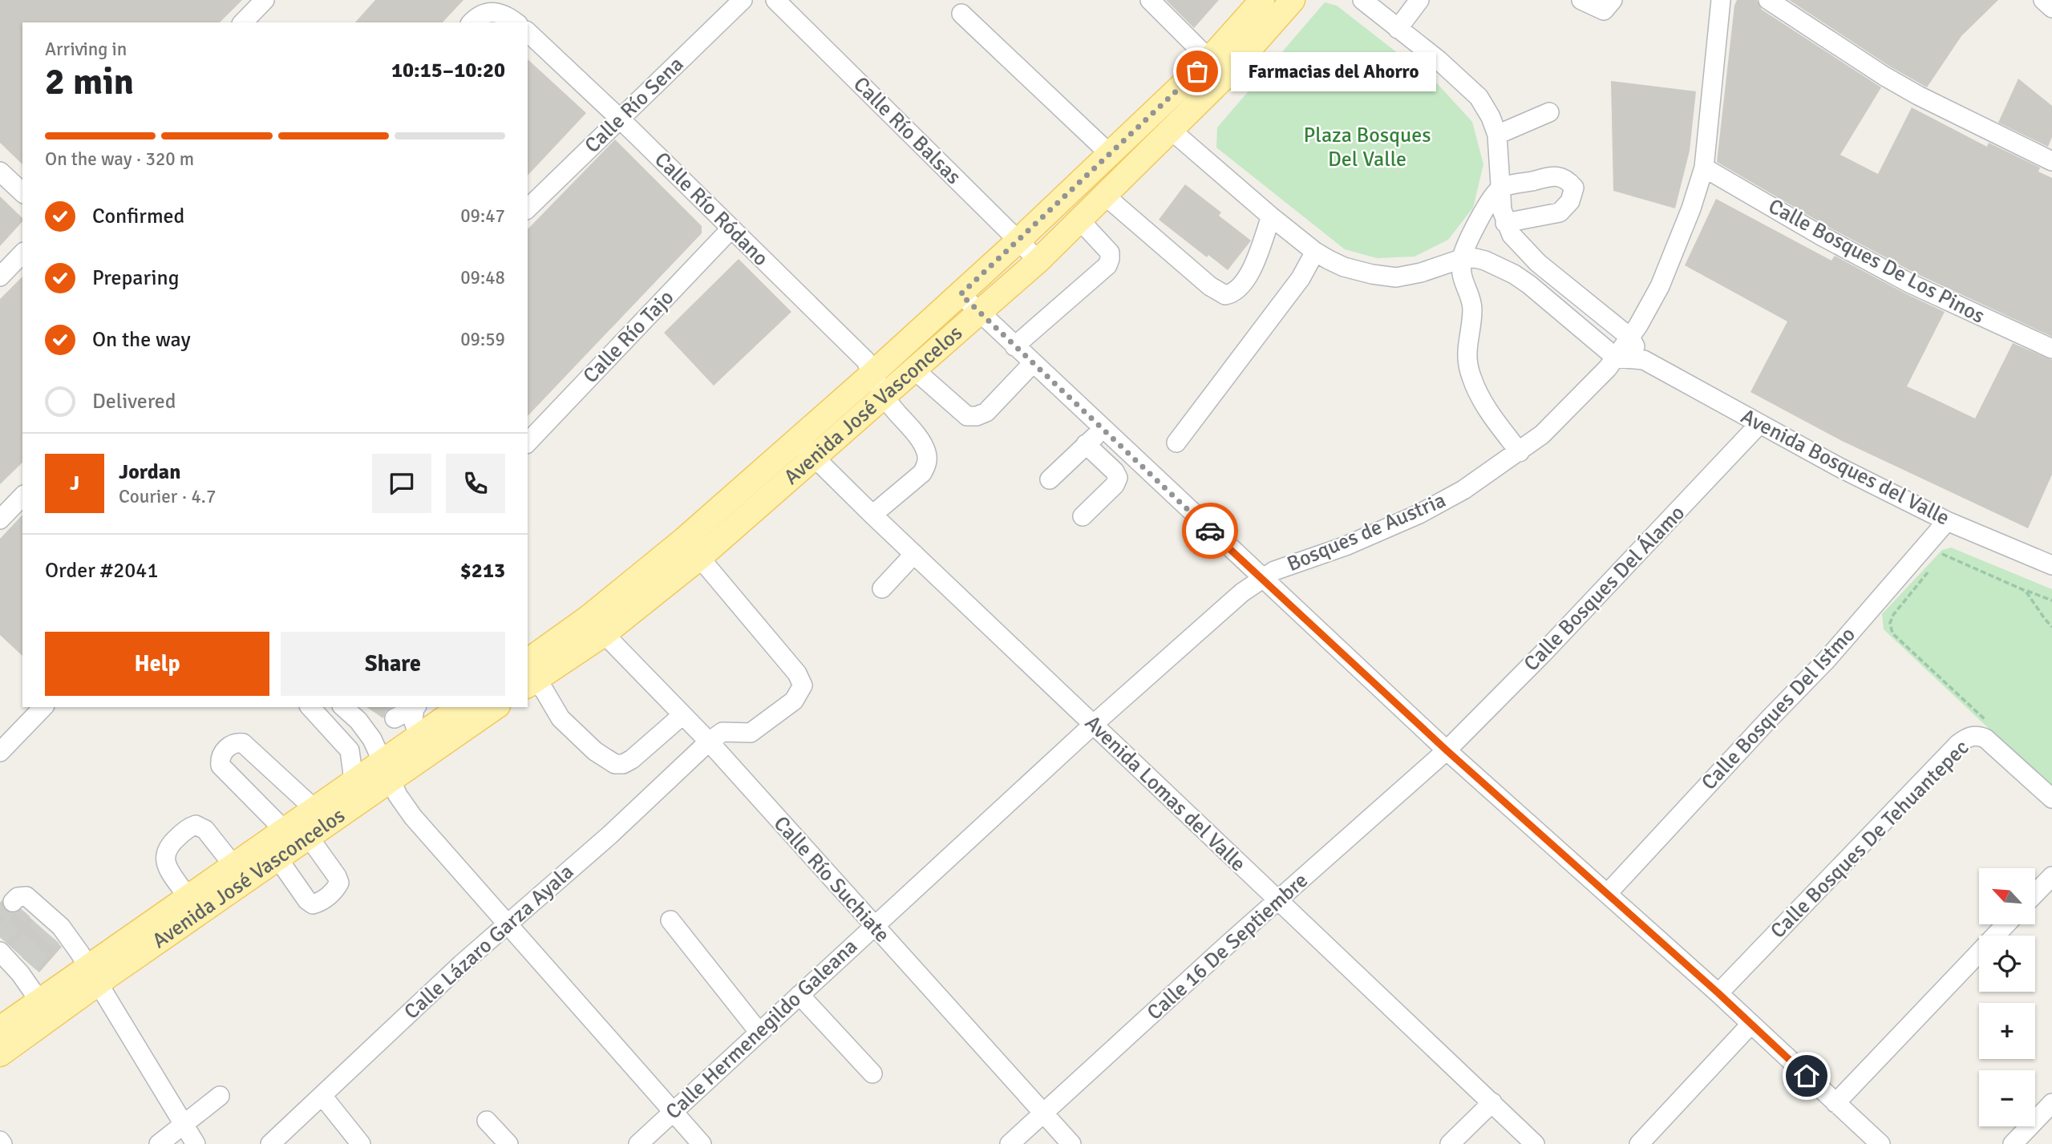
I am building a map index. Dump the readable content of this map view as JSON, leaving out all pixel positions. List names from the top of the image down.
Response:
{
  "streets": {
    "main road": ["Avenida José Vasconcelos"],
    "street": [
      "Calle Río Sena",
      "Calle Río Balsas",
      "Calle Río Ródano",
      "Calle Bosques De Los Pinos",
      "Calle Río Tajo",
      "Avenida Bosques del Valle",
      "Bosques de Austria",
      "Calle Bosques Del Álamo",
      "Calle Bosques Del Istmo",
      "Avenida Lomas del Valle",
      "Calle Bosques De Tehuantepec",
      "Calle Río Suchiate",
      "Calle Lázaro Garza Ayala",
      "Calle 16 De Septiembre",
      "Calle Hermenegildo Galeana"
    ]
  },
  "crossings": [
    ["Calle Río Sena", "Calle Río Ródano"],
    ["Calle Río Balsas", "Avenida José Vasconcelos"],
    ["Calle Río Ródano", "Calle Río Tajo"],
    ["Calle Río Ródano", "Avenida José Vasconcelos"],
    ["Calle Río Ródano", "Avenida Lomas del Valle"],
    ["Calle Bosques De Los Pinos", "Bosques de Austria"],
    ["Avenida José Vasconcelos", "Avenida Lomas del Valle"],
    ["Avenida José Vasconcelos", "Calle Río Suchiate"],
    ["Avenida Bosques del Valle", "Bosques de Austria"],
    ["Avenida Bosques del Valle", "Calle Bosques Del Álamo"],
    ["Avenida Bosques del Valle", "Calle Bosques Del Istmo"],
    ["Bosques de Austria", "Calle Hermenegildo Galeana"],
    ["Calle Bosques Del Álamo", "Calle 16 De Septiembre"],
    ["Avenida Lomas del Valle", "Calle 16 De Septiembre"],
    ["Avenida Lomas del Valle", "Calle Hermenegildo Galeana"],
    ["Calle Río Suchiate", "Calle Lázaro Garza Ayala"],
    ["Calle Río Suchiate", "Calle 16 De Septiembre"],
    ["Calle Río Suchiate", "Calle Hermenegildo Galeana"]
  ],
  "parks": ["Plaza Bosques Del Valle"],
  "places": ["Farmacias del Ahorro"],
  "north": "top left",
  "page": {
    "heading": ["2 min", "Arriving in", "10:15–10:20"],
    "panel": [
      "Jordan",
      "Courier · 4.7",
      "Order #2041",
      "$213"
    ],
    "bubble": "Farmacias del Ahorro",
    "bar": "On the way · 320 m",
    "list": [
      ["Confirmed", "09:47"],
      ["Preparing", "09:48"],
      ["On the way", "09:59"],
      "Delivered"
    ],
    "round": "J",
    "buttons": ["Help", "Share"],
    "map_buttons": ["+", "−"]
  }
}
